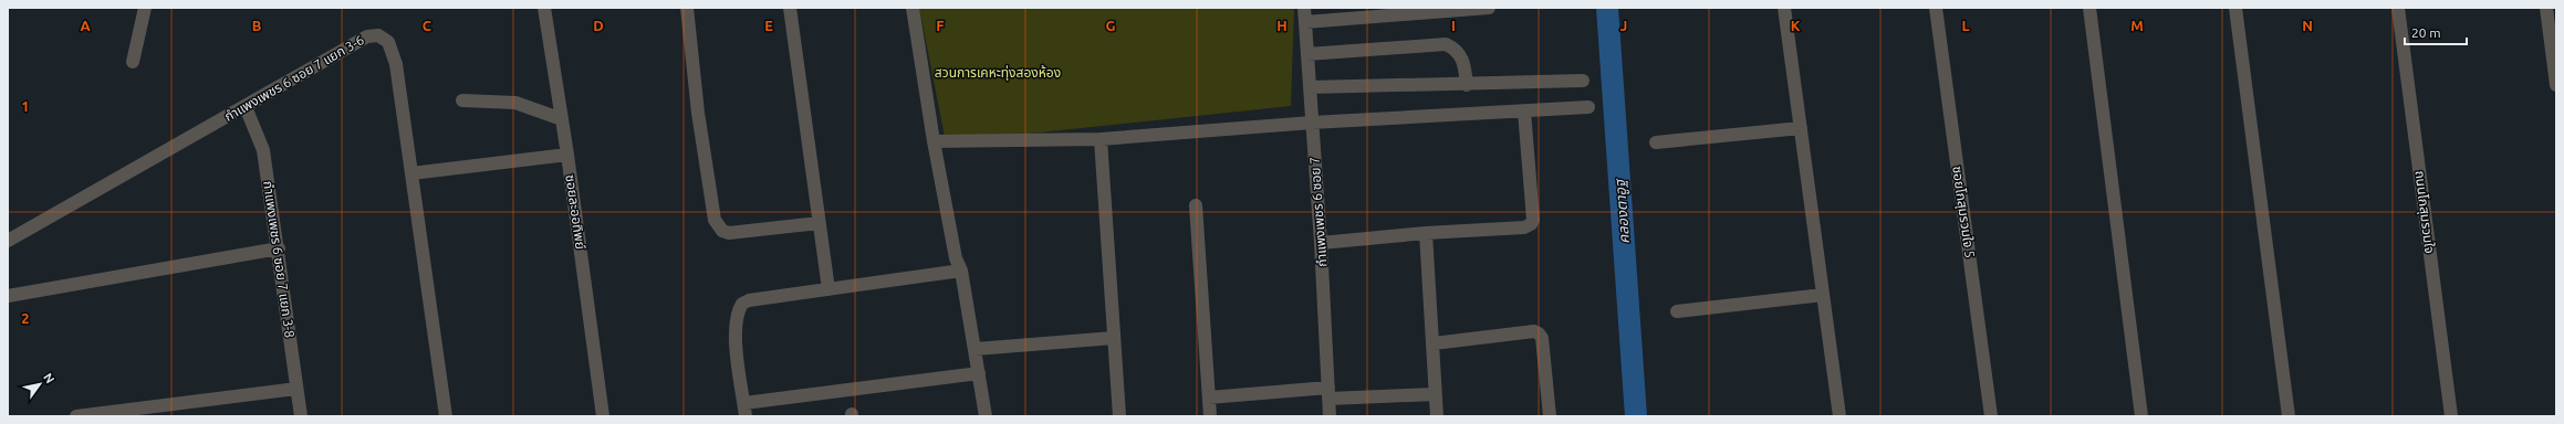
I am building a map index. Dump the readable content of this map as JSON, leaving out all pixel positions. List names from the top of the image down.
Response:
{
  "streets": {
    "street": [
      "กำแพงเพชร 6 ซอย 7 แยก 3-6",
      "ซอยละออทิพย์",
      "กำแพงเพชร 6 ซอย 7",
      "ซอยโกสุมรวมใจ 5",
      "ถนนโกสุมรวมใจ",
      "กำแพงเพชร 6 ซอย 7 แยก 3-8"
    ]
  },
  "crossings": [
    ["กำแพงเพชร 6 ซอย 7 แยก 3-6", "กำแพงเพชร 6 ซอย 7 แยก 3-8"]
  ],
  "water": ["คลองตาอูฐ"],
  "parks": ["สวนการเคหะทุ่งสองห้อง"],
  "scale_bar": "20 m",
  "north": "top right",
  "grid": {
    "columns": [
      "A",
      "B",
      "C",
      "D",
      "E",
      "F",
      "G",
      "H",
      "I",
      "J",
      "K",
      "L",
      "M",
      "N"
    ],
    "rows": ["1", "2"]
  }
}
